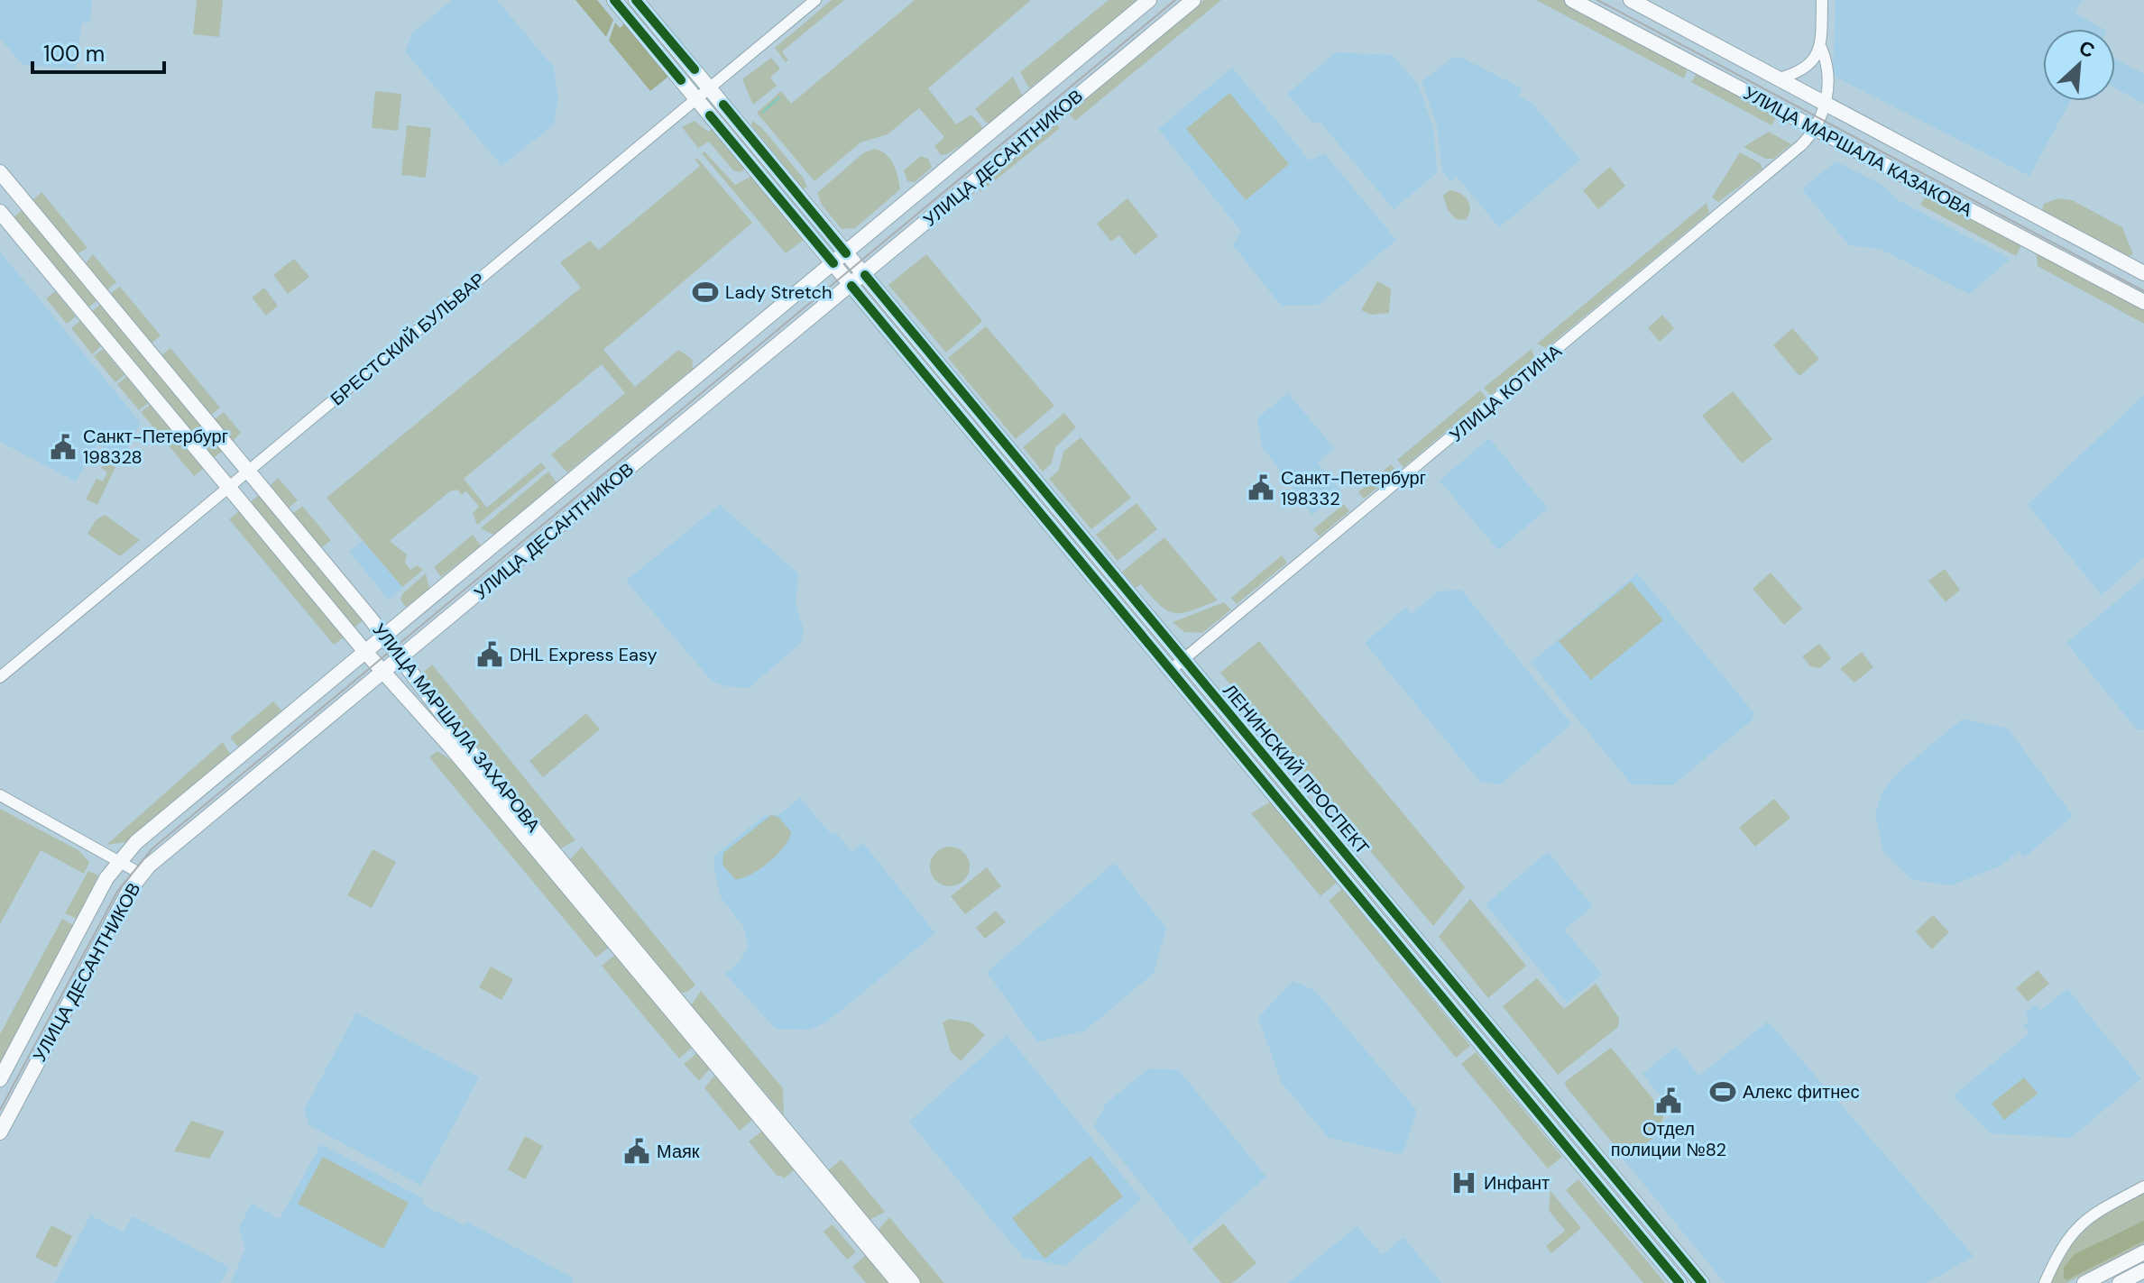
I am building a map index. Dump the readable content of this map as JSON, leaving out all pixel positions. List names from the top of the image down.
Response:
{
  "streets": {
    "street": [
      "УЛИЦА МАРШАЛА КАЗАКОВА",
      "УЛИЦА ДЕСАНТНИКОВ",
      "БРЕСТСКИЙ БУЛЬВАР",
      "УЛИЦА КОТИНА",
      "УЛИЦА МАРШАЛА ЗАХАРОВА",
      "ЛЕНИНСКИЙ ПРОСПЕКТ"
    ]
  },
  "crossings": [
    ["УЛИЦА МАРШАЛА КАЗАКОВА", "УЛИЦА КОТИНА"],
    ["УЛИЦА ДЕСАНТНИКОВ", "УЛИЦА МАРШАЛА ЗАХАРОВА"],
    ["УЛИЦА ДЕСАНТНИКОВ", "ЛЕНИНСКИЙ ПРОСПЕКТ"],
    ["БРЕСТСКИЙ БУЛЬВАР", "УЛИЦА МАРШАЛА ЗАХАРОВА"],
    ["БРЕСТСКИЙ БУЛЬВАР", "ЛЕНИНСКИЙ ПРОСПЕКТ"],
    ["УЛИЦА КОТИНА", "ЛЕНИНСКИЙ ПРОСПЕКТ"]
  ],
  "places": {
    "sports": ["Lady Stretch", "Алекс фитнес"],
    "public building": [
      "Санкт-Петербург 198328",
      "Санкт-Петербург 198332",
      "DHL Express Easy",
      "Отдел полиции №82",
      "Маяк"
    ],
    "hospital": ["Инфант"]
  },
  "scale_bar": "100 m",
  "north": "top right"
}
